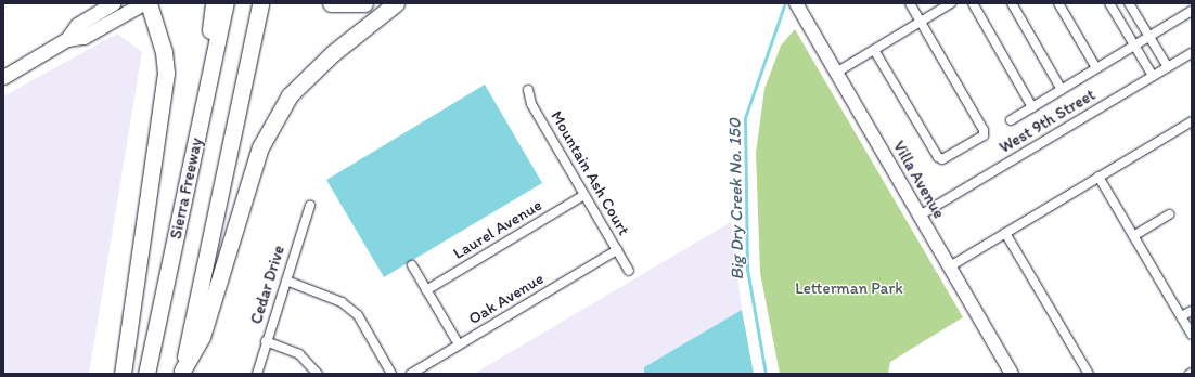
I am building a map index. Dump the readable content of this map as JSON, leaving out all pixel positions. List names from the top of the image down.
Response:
{
  "streets": {
    "highway": ["Sierra Freeway"],
    "main road": ["Villa Avenue"],
    "street": [
      "West 9th Street",
      "Mountain Ash Court",
      "Laurel Avenue",
      "Cedar Drive",
      "Oak Avenue"
    ]
  },
  "crossings": [
    ["West 9th Street", "Villa Avenue"],
    ["Mountain Ash Court", "Laurel Avenue"],
    ["Mountain Ash Court", "Oak Avenue"]
  ],
  "water": ["Big Dry Creek No. 150"],
  "parks": ["Letterman Park"]
}
